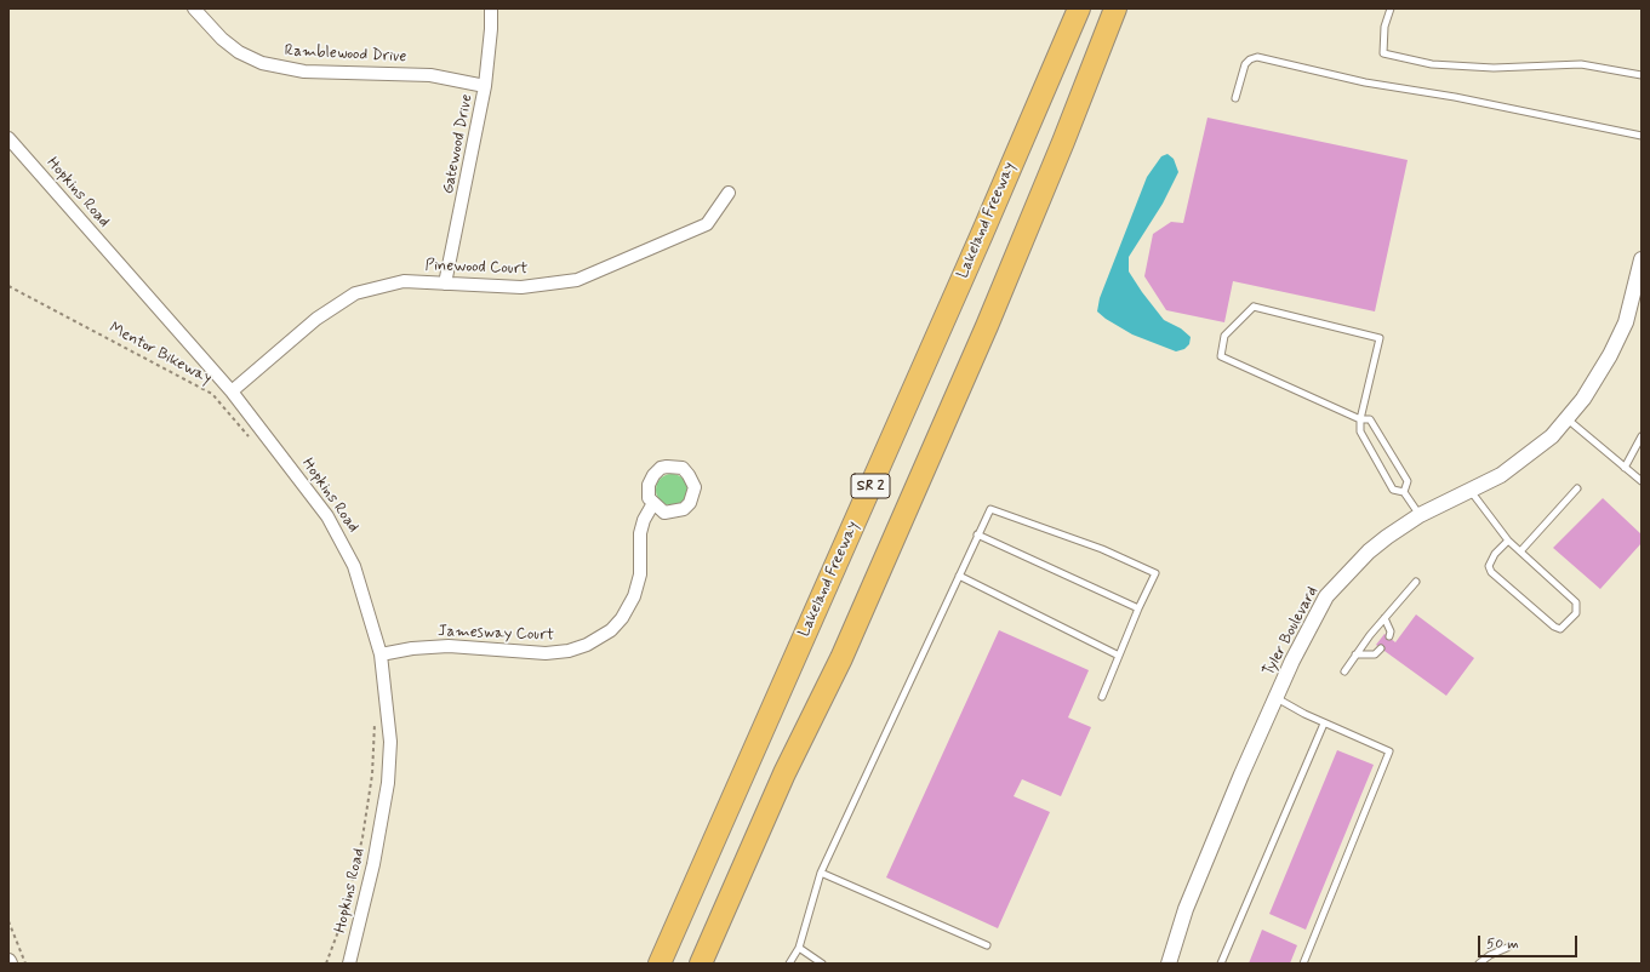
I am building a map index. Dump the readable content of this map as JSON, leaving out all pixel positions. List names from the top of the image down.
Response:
{
  "streets": {
    "highway": ["Lakeland Freeway", "SR 2"],
    "street": [
      "Ramblewood Drive",
      "Gatewood Drive",
      "Hopkins Road",
      "Pinewood Court",
      "Tyler Boulevard",
      "Jamesway Court"
    ],
    "path": ["Mentor Bikeway"]
  },
  "crossings": [
    ["Ramblewood Drive", "Gatewood Drive"],
    ["Gatewood Drive", "Pinewood Court"],
    ["Hopkins Road", "Pinewood Court"],
    ["Hopkins Road", "Jamesway Court"]
  ],
  "scale_bar": "50 m"
}
